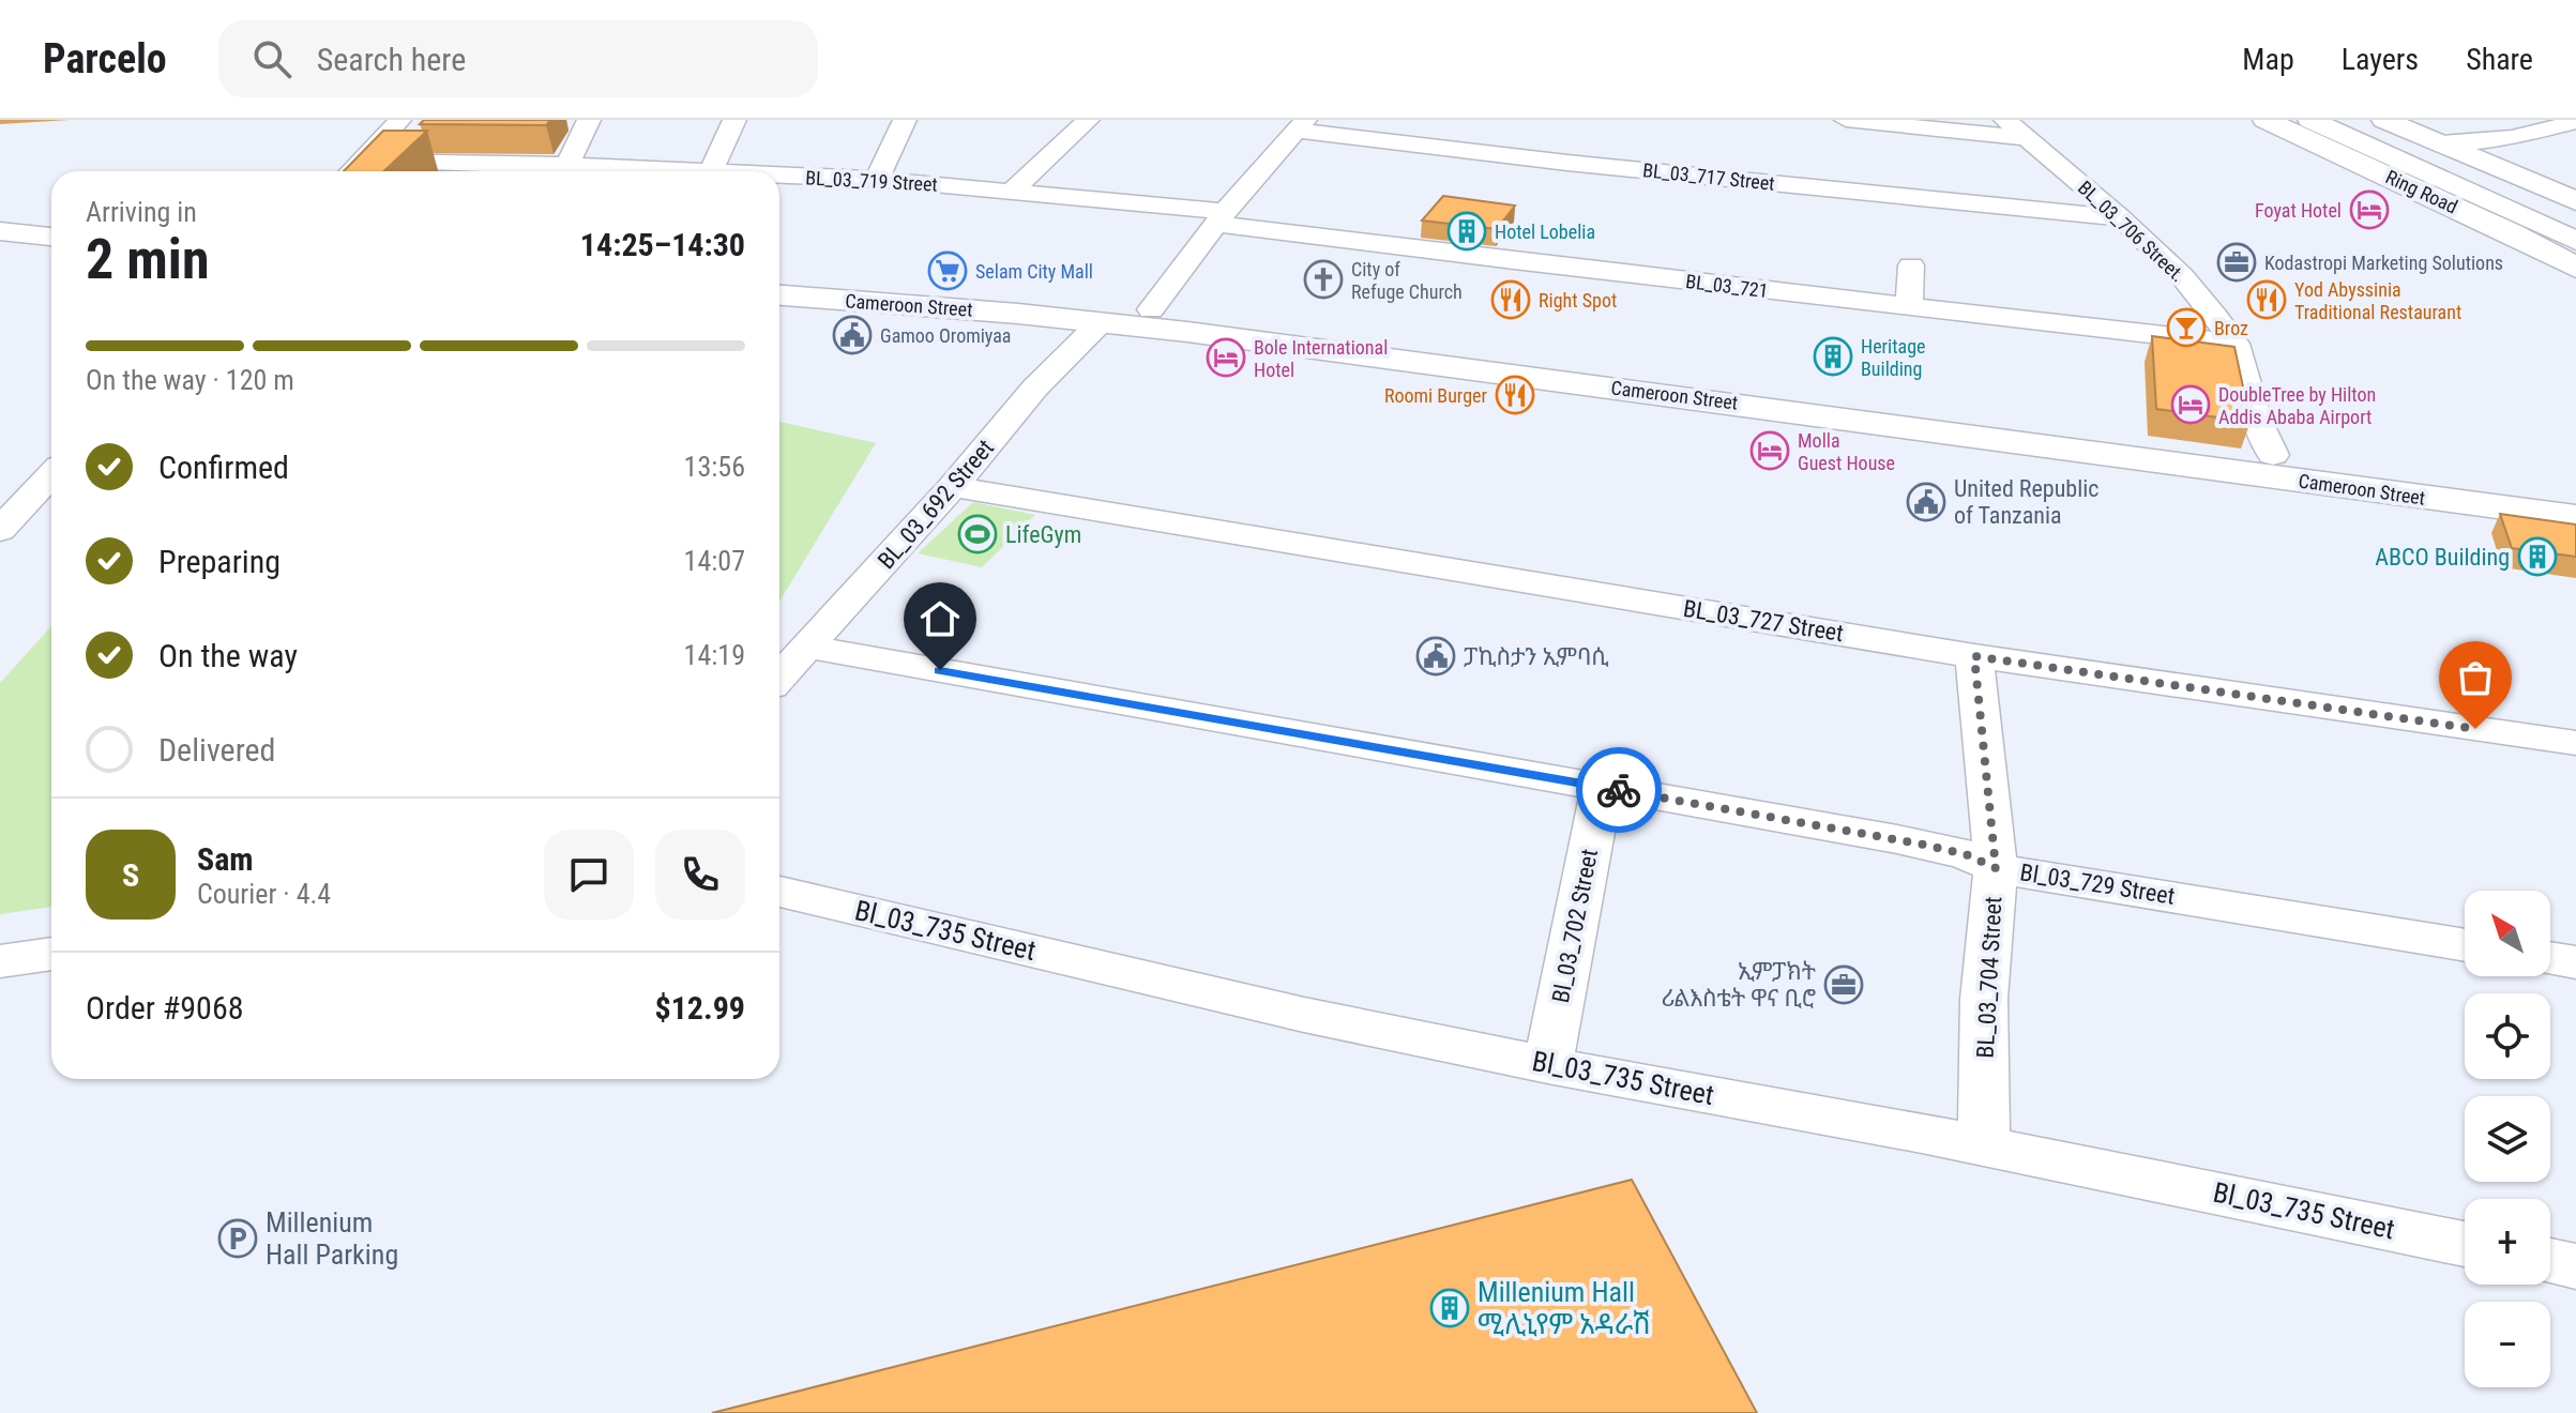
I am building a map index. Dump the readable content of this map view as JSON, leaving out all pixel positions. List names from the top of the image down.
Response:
{
  "streets": {
    "main road": ["Ring Road", "Cameroon Street"],
    "street": [
      "BL_03_717 Street",
      "BL_03_719 Street",
      "BL_03_706 Street.",
      "BL_03_721",
      "BL_03_692 Street",
      "BL_03_727 Street",
      "Bl_03_729 Street",
      "Bl_03_702 Street",
      "Bl_03_735 Street",
      "BL_03_704 Street"
    ]
  },
  "crossings": [
    ["BL_03_717 Street", "BL_03_706 Street."],
    ["BL_03_719 Street", "BL_03_721"],
    ["BL_03_706 Street.", "BL_03_721"],
    ["BL_03_706 Street.", "Cameroon Street"],
    ["Cameroon Street", "BL_03_692 Street"],
    ["BL_03_692 Street", "BL_03_727 Street"],
    ["BL_03_692 Street", "Bl_03_729 Street"],
    ["BL_03_727 Street", "BL_03_704 Street"],
    ["Bl_03_729 Street", "Bl_03_702 Street"],
    ["Bl_03_729 Street", "BL_03_704 Street"],
    ["Bl_03_702 Street", "Bl_03_735 Street"],
    ["Bl_03_735 Street", "BL_03_704 Street"]
  ],
  "places": {
    "hotel": [
      "Foyat Hotel",
      "Bole International Hotel",
      "DoubleTree by Hilton Addis Ababa Airport",
      "Molla Guest House"
    ],
    "building": [
      "Hotel Lobelia",
      "Heritage Building",
      "ABCO Building",
      "Millenium Hall ሚሊኒየም አዳራሽ"
    ],
    "office": ["Kodastropi Marketing Solutions", "ኢምፓክት ሪልእስቴት ዋና ቢሮ"],
    "supermarket": ["Selam City Mall"],
    "church": ["City of Refuge Church"],
    "restaurant": ["Right Spot", "Yod Abyssinia Traditional Restaurant", "Roomi Burger"],
    "bar": ["Broz"],
    "public building": ["Gamoo Oromiyaa", "United Republic of Tanzania", "ፓኪስታን ኢምባሲ"],
    "sports": ["LifeGym"],
    "parking": ["Millenium Hall Parking"]
  },
  "north": "top left",
  "page": {
    "header": "Parcelo",
    "search": "Search here",
    "nav": ["Map", "Layers", "Share"],
    "heading": ["2 min", "Arriving in", "14:25–14:30"],
    "panel": [
      "Sam",
      "Courier · 4.4",
      "Order #9068",
      "$12.99"
    ],
    "bar": "On the way · 120 m",
    "list": [
      ["Confirmed", "13:56"],
      ["Preparing", "14:07"],
      ["On the way", "14:19"],
      "Delivered"
    ],
    "round": "S",
    "map_buttons": ["+", "−"]
  }
}
